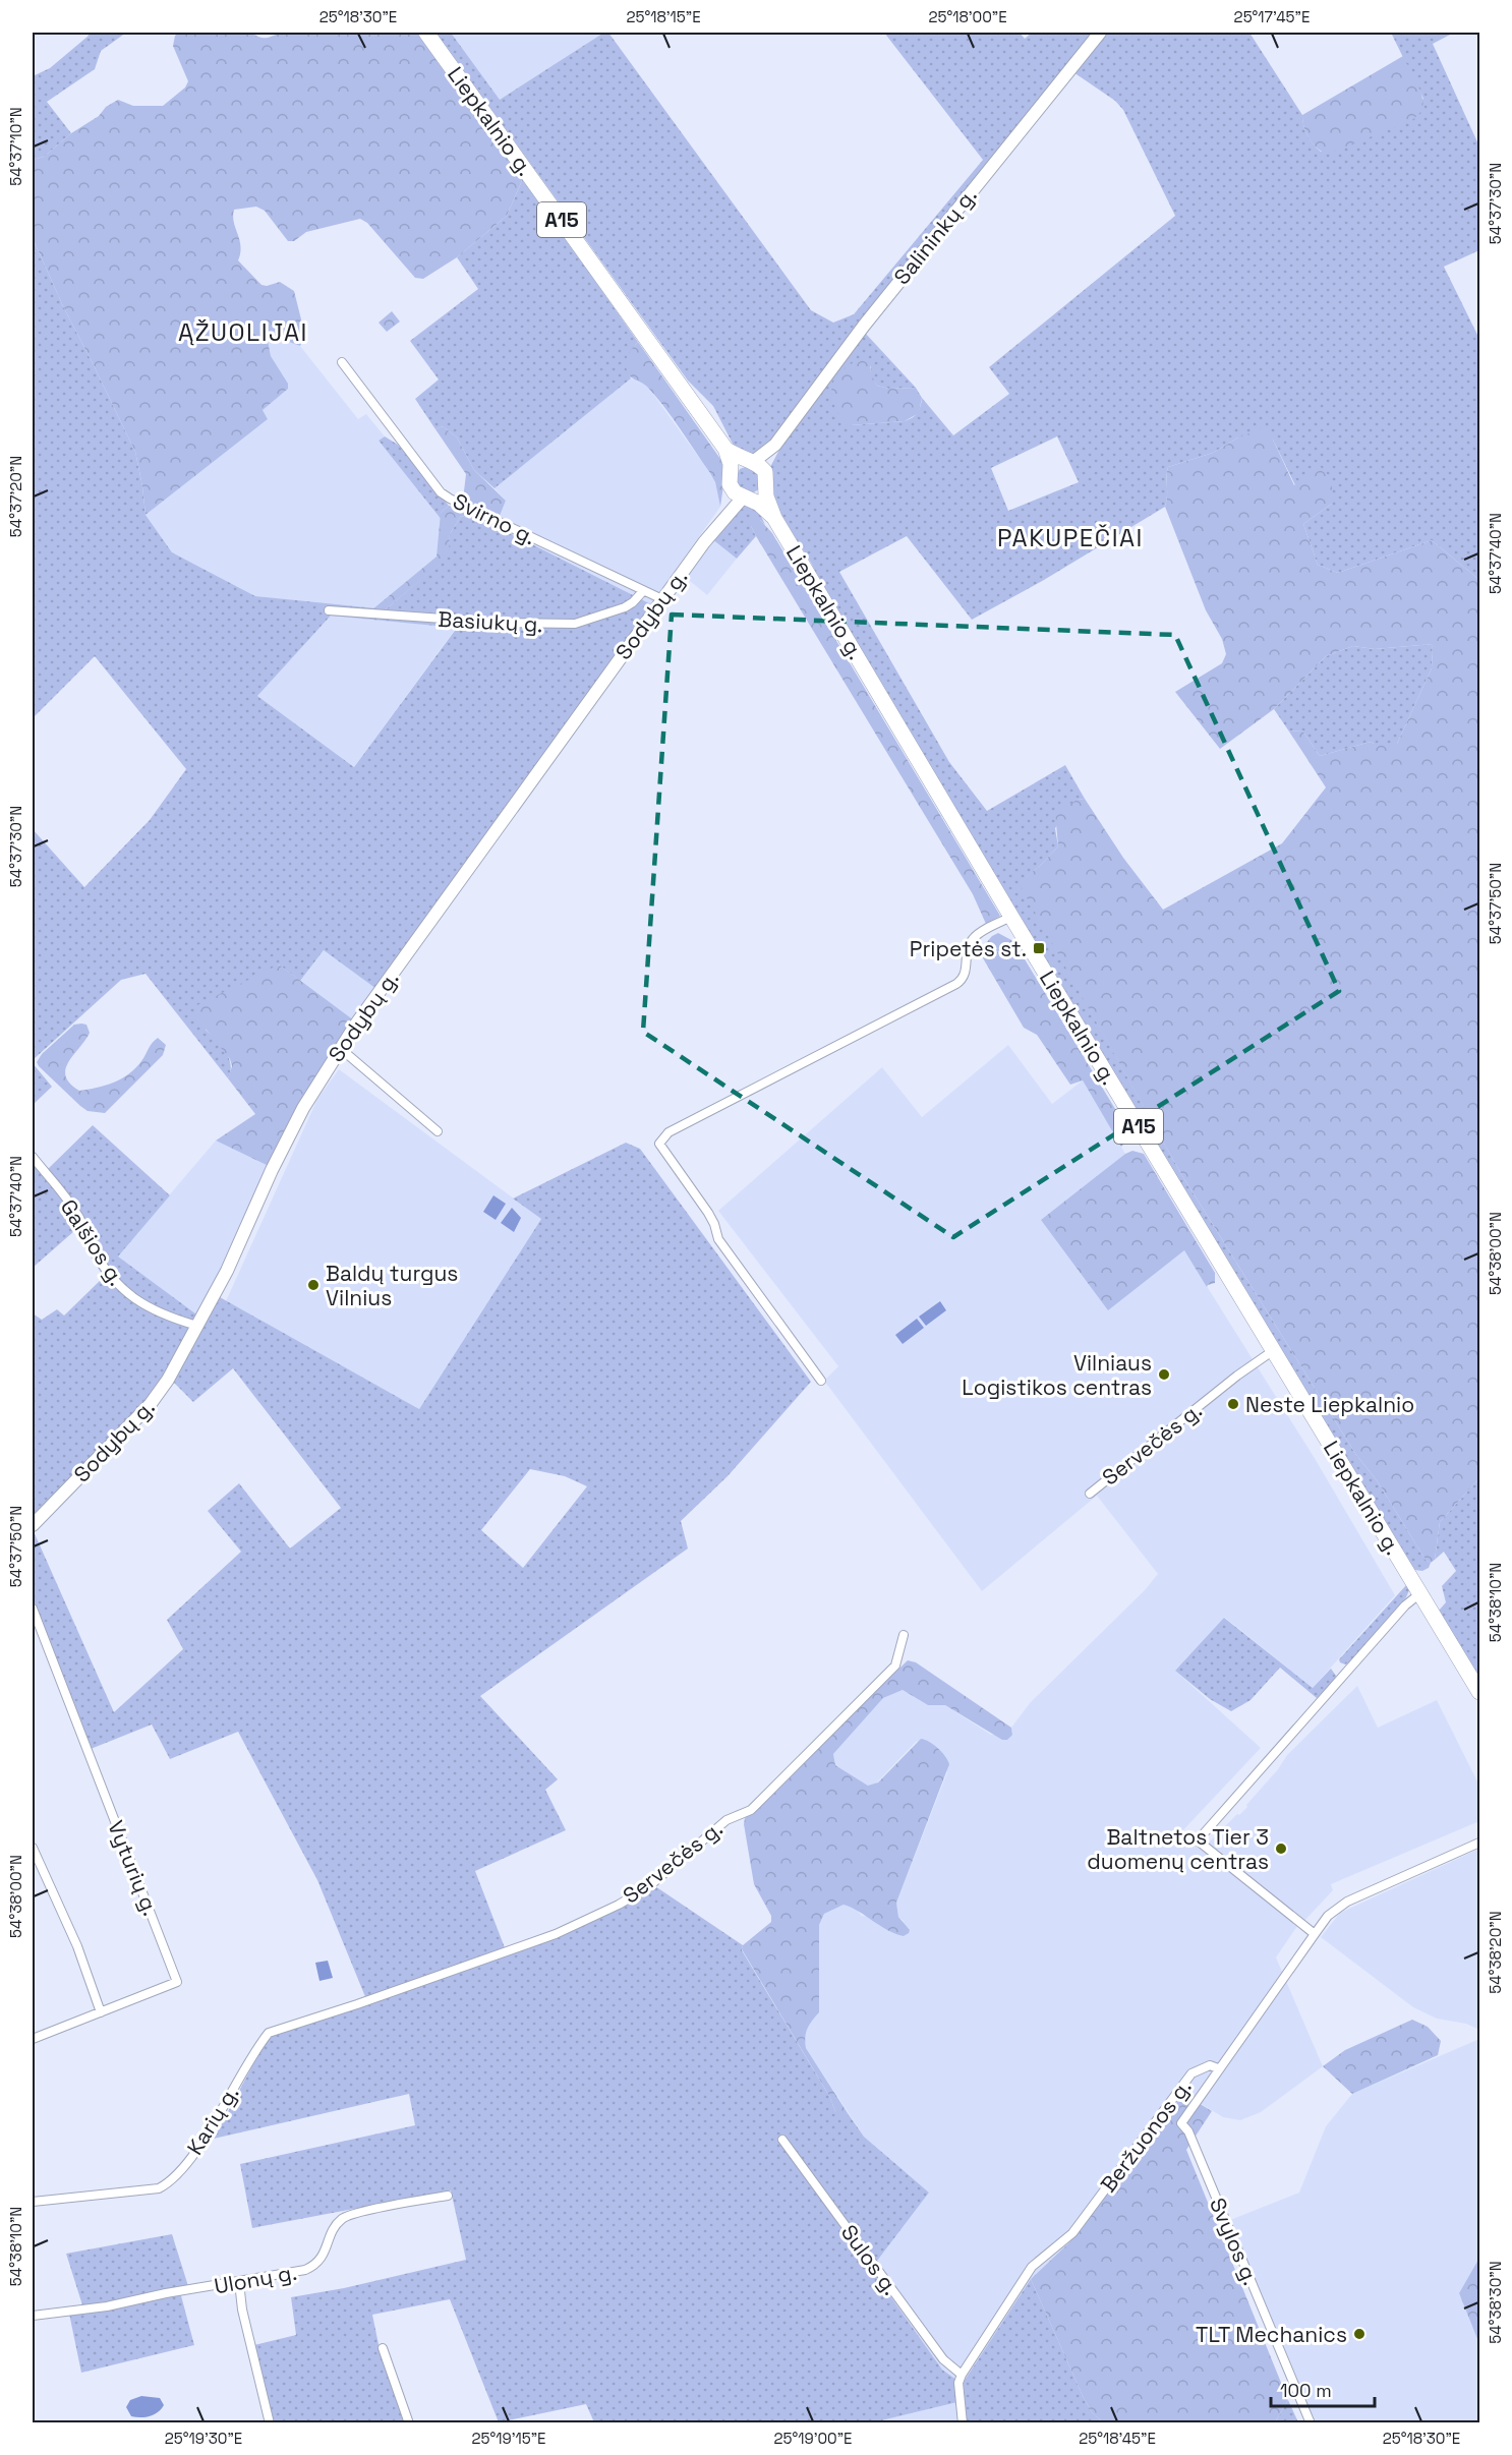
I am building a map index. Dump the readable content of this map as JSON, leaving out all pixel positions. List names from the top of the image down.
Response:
{
  "streets": {
    "highway": ["Liepkalnio g.", "A15"],
    "main road": ["Salininkų g.", "Sodybų g."],
    "street": [
      "Svirno g.",
      "Basiukų g.",
      "Galšios g.",
      "Servečės g.",
      "Vyturių g.",
      "Karių g.",
      "Beržuonos g.",
      "Svylos g.",
      "Sulos g.",
      "Ulonų g."
    ]
  },
  "crossings": [
    ["Liepkalnio g.", "Servečės g."],
    ["Salininkų g.", "Sodybų g."],
    ["Svirno g.", "Sodybų g."],
    ["Svirno g.", "Basiukų g."],
    ["Sodybų g.", "Galšios g."],
    ["Servečės g.", "Karių g."],
    ["Beržuonos g.", "Svylos g."],
    ["Beržuonos g.", "Sulos g."]
  ],
  "districts": ["ĄŽUOLIJAI", "PAKUPEČIAI"],
  "places": {
    "transit": ["Pripetės st."],
    "other": [
      "Baldų turgus Vilnius",
      "Vilniaus Logistikos centras",
      "Neste Liepkalnio",
      "Baltnetos Tier 3 duomenų centras",
      "TLT Mechanics"
    ]
  },
  "scale_bar": "100 m",
  "coordinates": [
    "25°18'30\"E",
    "25°18'15\"E",
    "25°18'00\"E",
    "25°17'45\"E",
    "54°37'10\"N",
    "54°37'30\"N",
    "54°37'20\"N",
    "54°37'40\"N",
    "54°37'50\"N",
    "54°38'00\"N",
    "54°38'10\"N",
    "54°38'20\"N",
    "54°38'30\"N",
    "25°19'30\"E",
    "25°19'15\"E",
    "25°19'00\"E",
    "25°18'45\"E"
  ]
}
